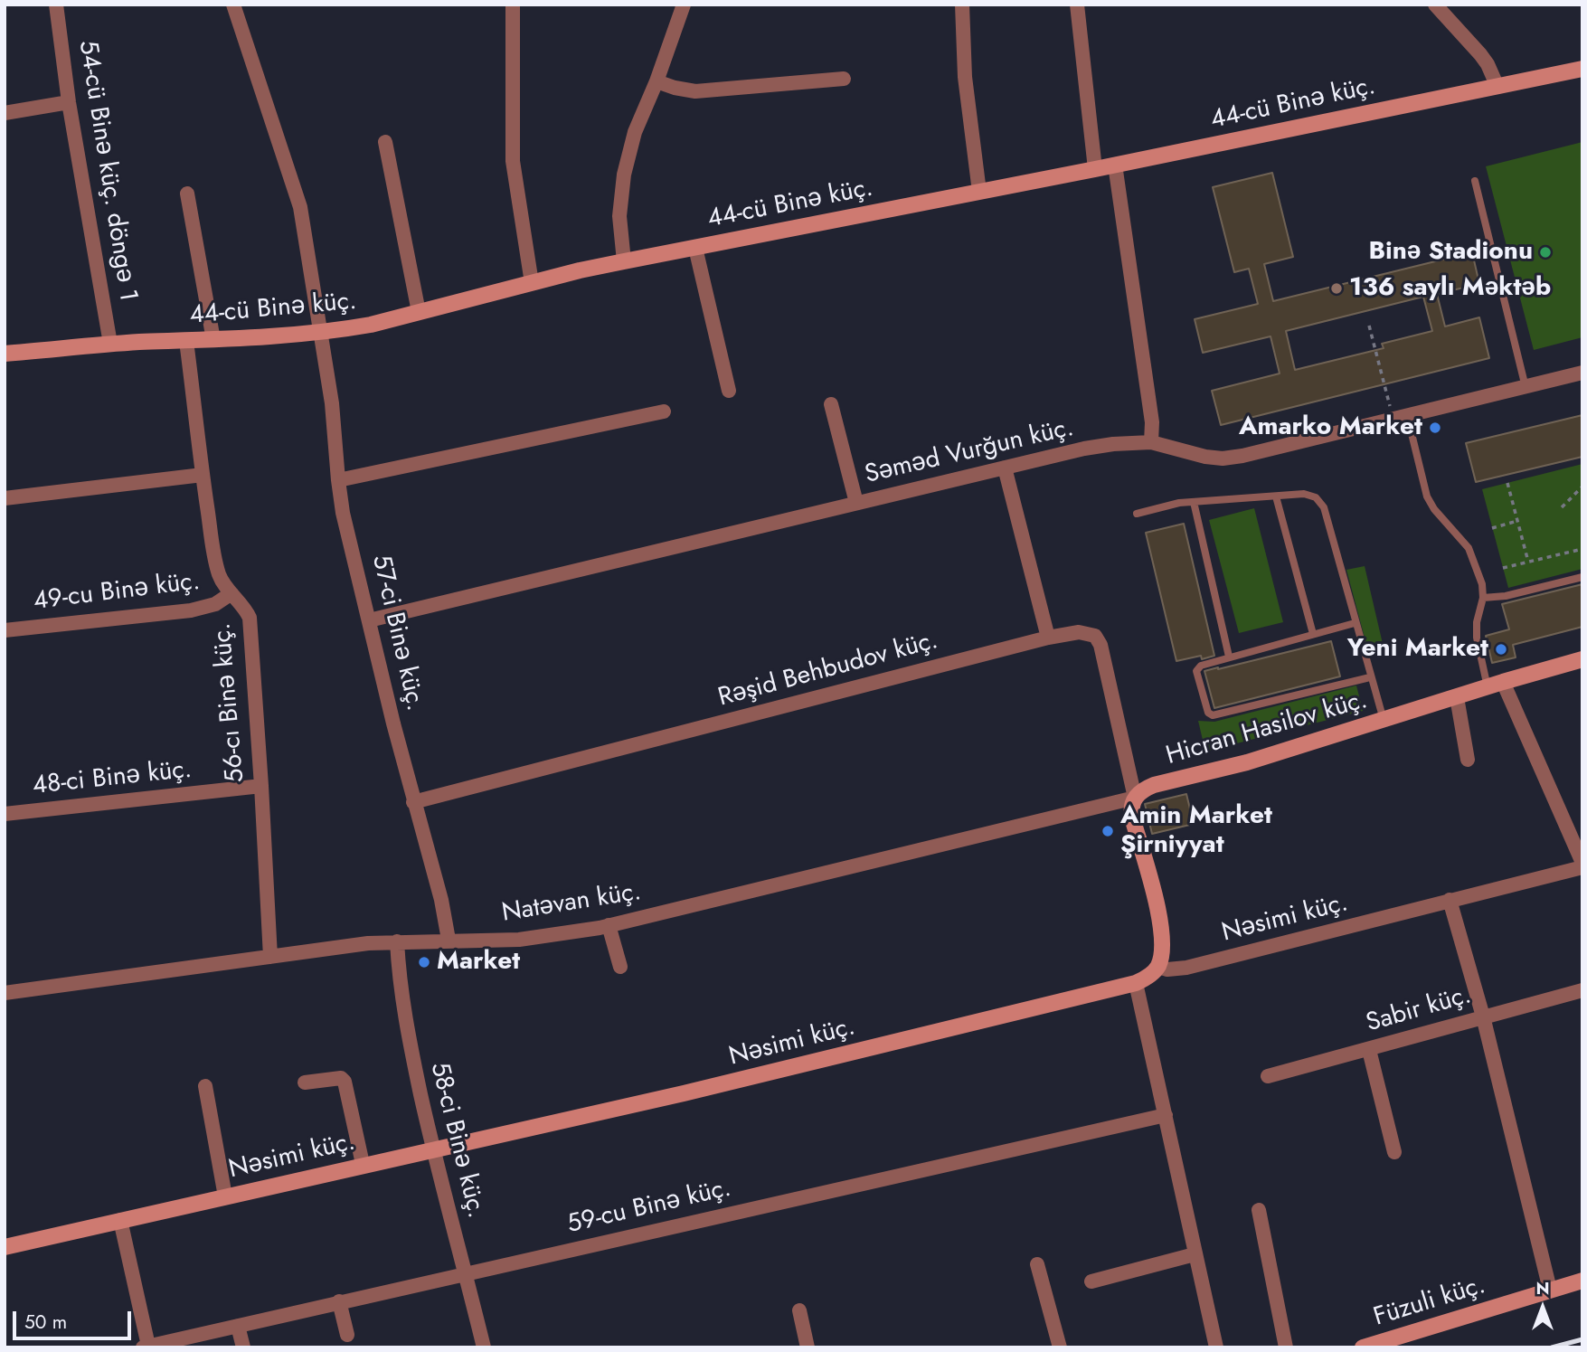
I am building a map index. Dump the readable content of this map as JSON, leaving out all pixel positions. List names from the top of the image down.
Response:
{
  "streets": {
    "street": [
      "44-cü Binə küç.",
      "54-cü Binə küç. döngə 1",
      "Səməd Vurğun küç.",
      "49-cu Binə küç.",
      "57-ci Binə küç.",
      "Rəşid Behbudov küç.",
      "56-cı Binə küç.",
      "Hicran Hasilov küç.",
      "48-ci Binə küç.",
      "Natəvan küç.",
      "Nəsimi küç.",
      "Sabir küç.",
      "58-ci Binə küç.",
      "59-cu Binə küç.",
      "Füzuli küç."
    ]
  },
  "crossings": [
    ["44-cü Binə küç.", "54-cü Binə küç. döngə 1"],
    ["44-cü Binə küç.", "57-ci Binə küç."],
    ["44-cü Binə küç.", "56-cı Binə küç."],
    ["Səməd Vurğun küç.", "57-ci Binə küç."],
    ["49-cu Binə küç.", "56-cı Binə küç."],
    ["57-ci Binə küç.", "Rəşid Behbudov küç."],
    ["57-ci Binə küç.", "Natəvan küç."],
    ["Rəşid Behbudov küç.", "Hicran Hasilov küç."],
    ["Rəşid Behbudov küç.", "Natəvan küç."],
    ["56-cı Binə küç.", "48-ci Binə küç."],
    ["56-cı Binə küç.", "Natəvan küç."],
    ["Hicran Hasilov küç.", "Natəvan küç."],
    ["Natəvan küç.", "58-ci Binə küç."],
    ["Nəsimi küç.", "58-ci Binə küç."],
    ["58-ci Binə küç.", "59-cu Binə küç."]
  ],
  "places": [
    "Binə Stadionu",
    "136 saylı Məktəb",
    "Amarko Market",
    "Yeni Market",
    "Amin Market Şirniyyat",
    "Market"
  ],
  "scale_bar": "50 m",
  "north": "top"
}
